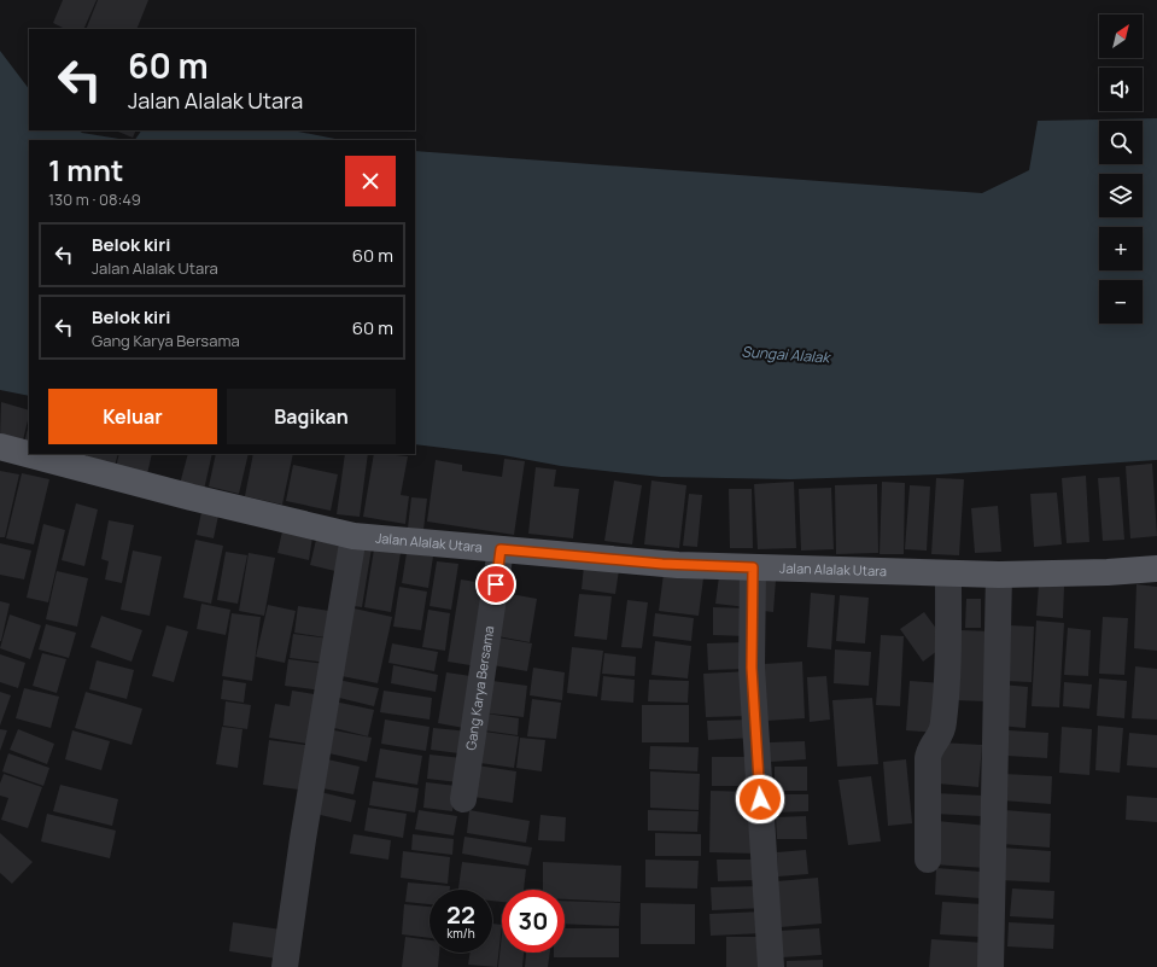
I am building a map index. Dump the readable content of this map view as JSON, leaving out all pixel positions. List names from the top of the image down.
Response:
{
  "streets": {
    "main road": ["Jalan Alalak Utara"],
    "street": ["Gang Karya Bersama"]
  },
  "crossings": [
    ["Jalan Alalak Utara", "Gang Karya Bersama"]
  ],
  "water": ["Sungai Alalak"],
  "north": "top right",
  "page": {
    "map_buttons": ["+", "−"],
    "turn": ["60 m", "Jalan Alalak Utara"],
    "heading": ["1 mnt", "130 m · 08:49"],
    "list": [
      {
        "name": "Belok kiri",
        "note": "Jalan Alalak Utara",
        "value": "60 m"
      },
      {
        "name": "Belok kiri",
        "note": "Gang Karya Bersama",
        "value": "60 m"
      }
    ],
    "buttons": ["Keluar", "Bagikan"],
    "speed": "22 km/h",
    "limit": "30"
  }
}
